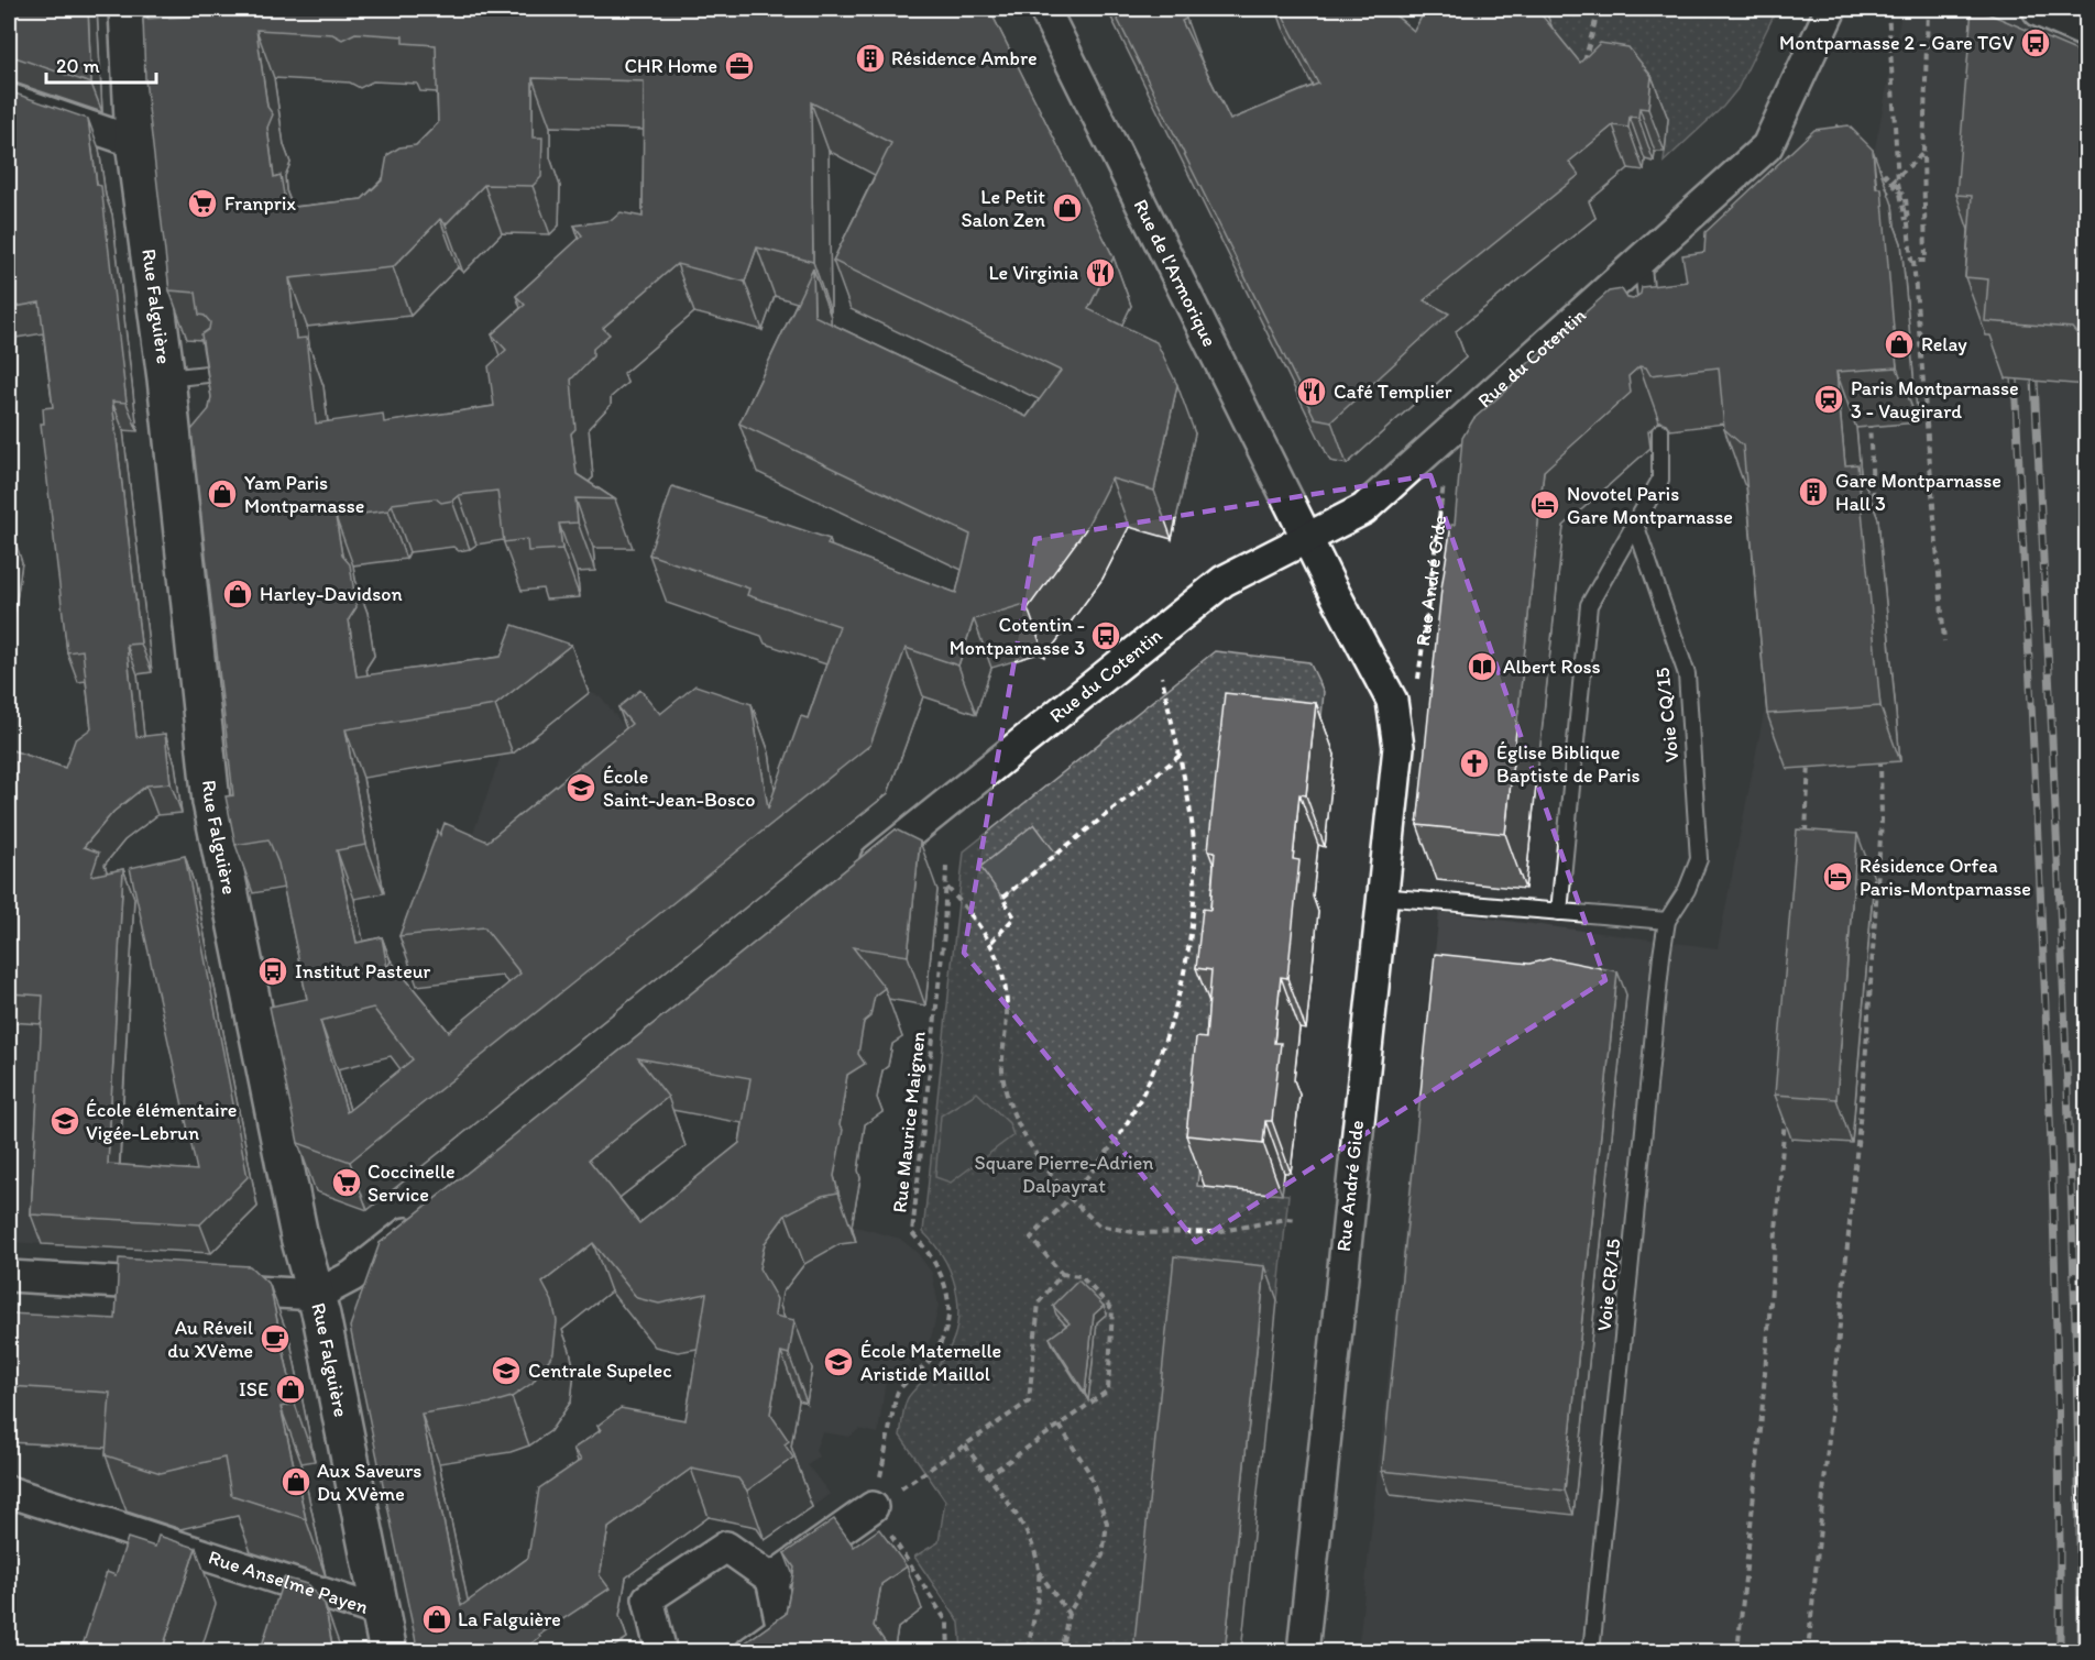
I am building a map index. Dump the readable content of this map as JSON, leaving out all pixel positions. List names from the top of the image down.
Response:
{
  "streets": {
    "street": [
      "Rue de l'Armorique",
      "Rue Falguière",
      "Rue du Cotentin",
      "Rue André Gide",
      "Rue Anselme Payen"
    ],
    "lane": ["Voie CQ/15", "Voie CR/15"],
    "path": ["Rue Maurice Maignen"]
  },
  "crossings": [
    ["Rue de l'Armorique", "Rue du Cotentin"],
    ["Rue de l'Armorique", "Rue André Gide"],
    ["Rue Falguière", "Rue Anselme Payen"],
    ["Voie CQ/15", "Voie CR/15"]
  ],
  "parks": ["Square Pierre-Adrien Dalpayrat"],
  "places": {
    "bus stop": ["Montparnasse 2 - Gare TGV", "Cotentin - Montparnasse 3", "Institut Pasteur"],
    "building": ["Résidence Ambre", "Gare Montparnasse Hall 3"],
    "office": ["CHR Home"],
    "supermarket": ["Franprix", "Coccinelle Service"],
    "shop": [
      "Le Petit Salon Zen",
      "Relay",
      "Yam Paris Montparnasse",
      "Harley-Davidson",
      "ISE",
      "Aux Saveurs Du XVème",
      "La Falguière"
    ],
    "restaurant": ["Le Virginia", "Café Templier"],
    "station": ["Paris Montparnasse 3 - Vaugirard"],
    "hotel": ["Novotel Paris Gare Montparnasse", "Résidence Orfea Paris-Montparnasse"],
    "library": ["Albert Ross"],
    "church": ["Église Biblique Baptiste de Paris"],
    "school or university": [
      "École Saint-Jean-Bosco",
      "École élémentaire Vigée-Lebrun",
      "École Maternelle Aristide Maillol",
      "Centrale Supelec"
    ],
    "cafe": ["Au Réveil du XVème"]
  },
  "scale_bar": "20 m"
}
